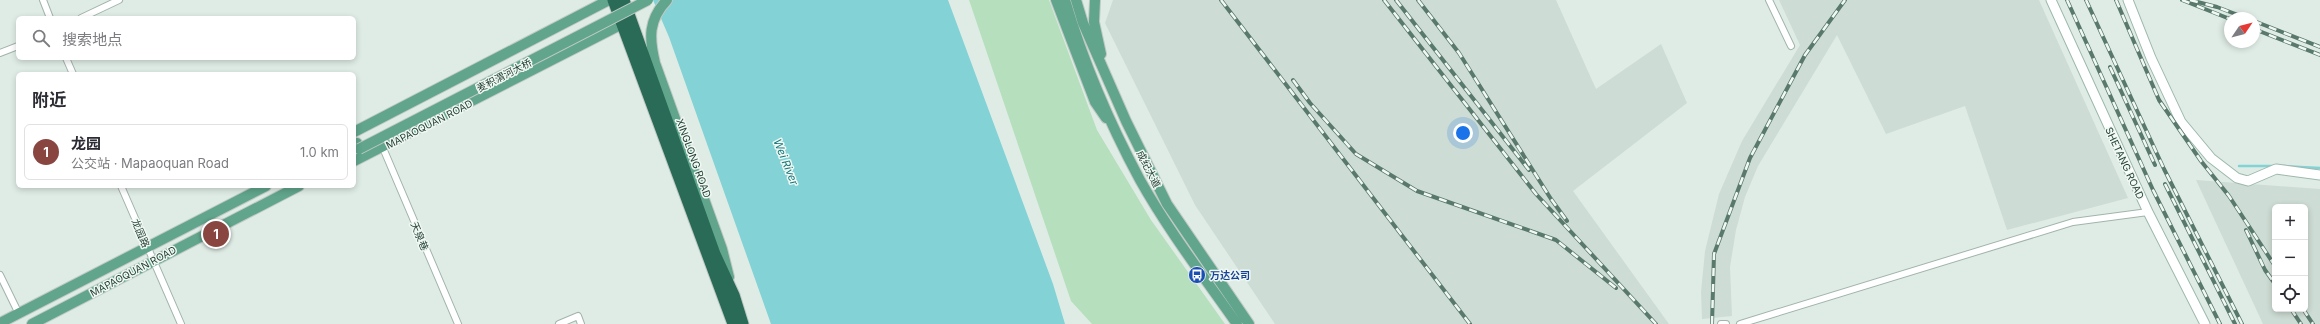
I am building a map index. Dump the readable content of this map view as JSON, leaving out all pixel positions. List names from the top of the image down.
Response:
{
  "streets": {
    "highway": ["XINGLONG ROAD"],
    "main road": ["麦积渭河大桥", "MAPAOQUAN ROAD", "成纪大道"],
    "street": ["SHETANG ROAD", "龙园路", "天泉巷"]
  },
  "crossings": [
    ["MAPAOQUAN ROAD", "XINGLONG ROAD"],
    ["MAPAOQUAN ROAD", "龙园路"],
    ["MAPAOQUAN ROAD", "天泉巷"]
  ],
  "water": ["Wei River"],
  "places": {
    "bus stop": ["万达公司"]
  },
  "north": "top right",
  "page": {
    "search": "搜索地点",
    "heading": "附近",
    "list": [
      {
        "mark": "1",
        "name": "龙园",
        "note": "公交站 · Mapaoquan Road",
        "value": "1.0 km"
      }
    ],
    "map_buttons": ["+", "−"],
    "pins": "1"
  }
}
